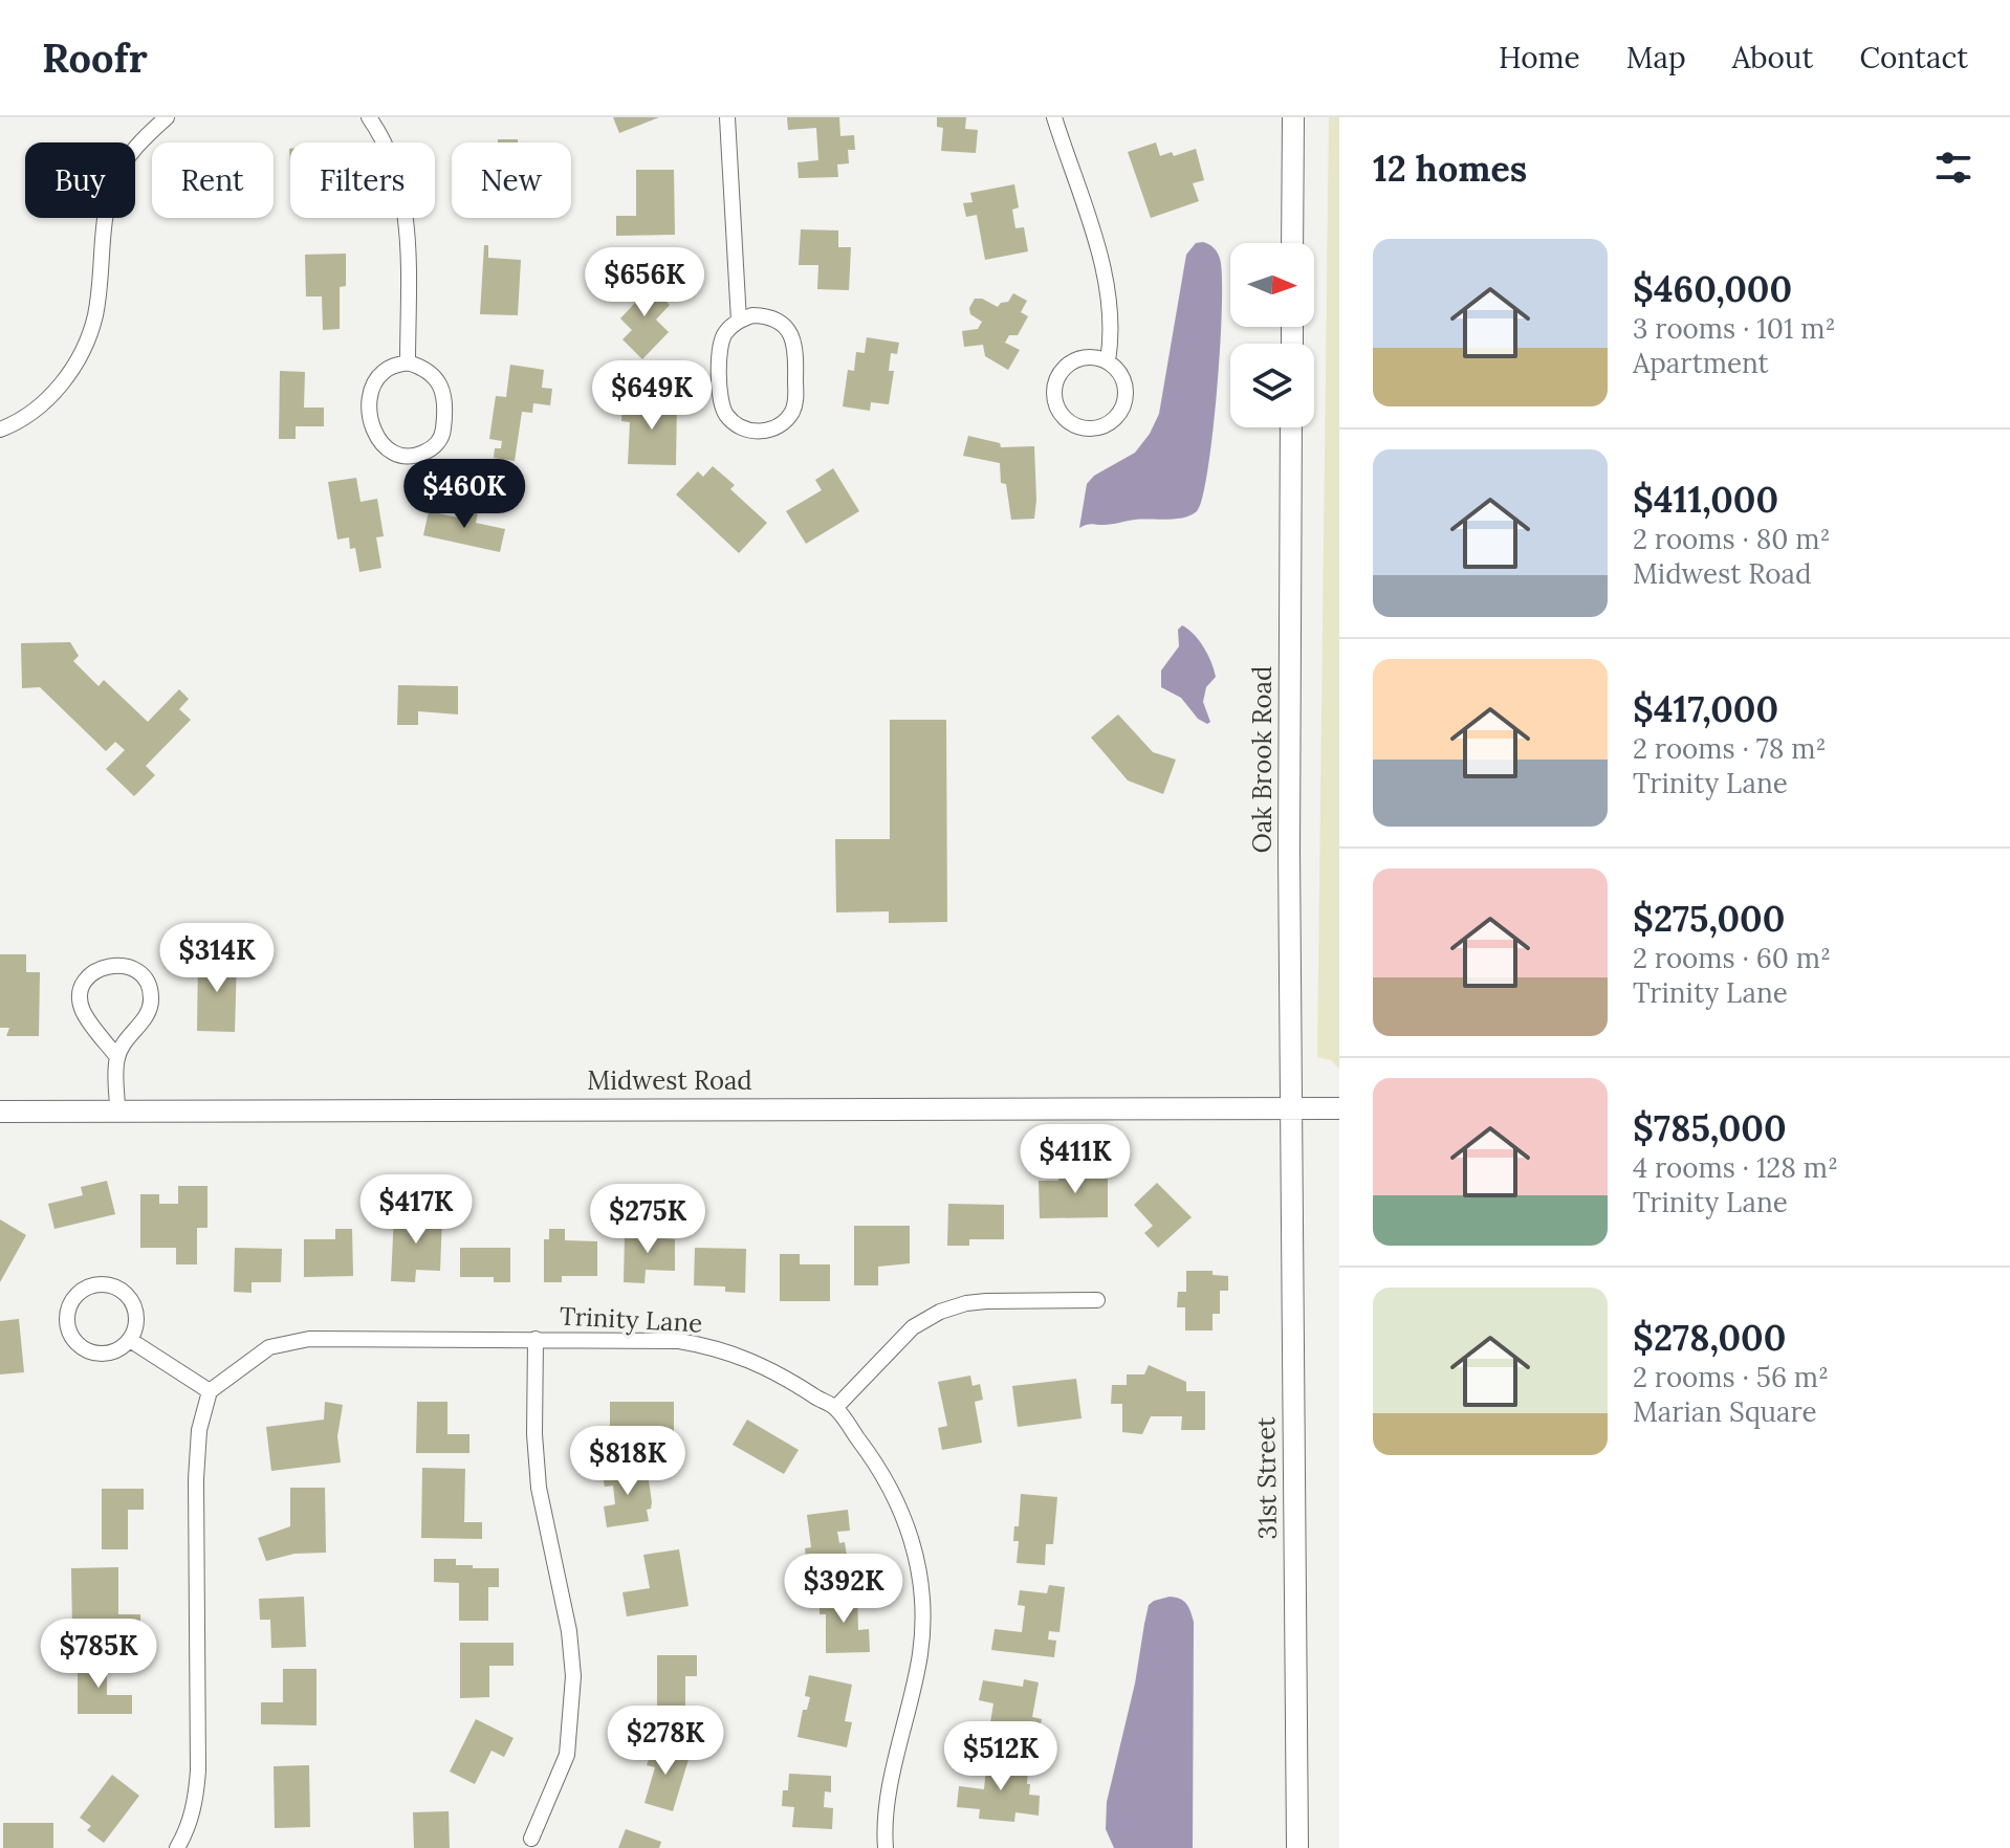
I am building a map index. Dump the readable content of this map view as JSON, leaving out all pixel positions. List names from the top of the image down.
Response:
{
  "streets": {
    "main road": ["Oak Brook Road", "Midwest Road", "31st Street"],
    "street": ["Trinity Lane"]
  },
  "crossings": [
    ["Oak Brook Road", "Midwest Road"],
    ["Oak Brook Road", "31st Street"],
    ["Midwest Road", "31st Street"]
  ],
  "north": "right",
  "page": {
    "header": "Roofr",
    "nav": [
      "Home",
      "Map",
      "About",
      "Contact"
    ],
    "heading": "12 homes",
    "chip": [
      "Buy",
      "Rent",
      "Filters",
      "New"
    ],
    "list": [
      {
        "name": "$460,000",
        "note": "3 rooms · 101 m² · Apartment"
      },
      {
        "name": "$411,000",
        "note": "2 rooms · 80 m² · Midwest Road"
      },
      {
        "name": "$417,000",
        "note": "2 rooms · 78 m² · Trinity Lane"
      },
      {
        "name": "$275,000",
        "note": "2 rooms · 60 m² · Trinity Lane"
      },
      {
        "name": "$785,000",
        "note": "4 rooms · 128 m² · Trinity Lane"
      },
      {
        "name": "$278,000",
        "note": "2 rooms · 56 m² · Marian Square"
      }
    ],
    "price": [
      "$656K",
      "$649K",
      "$460K",
      "$314K",
      "$411K",
      "$417K",
      "$275K",
      "$818K",
      "$392K",
      "$785K",
      "$278K",
      "$512K"
    ]
  }
}
